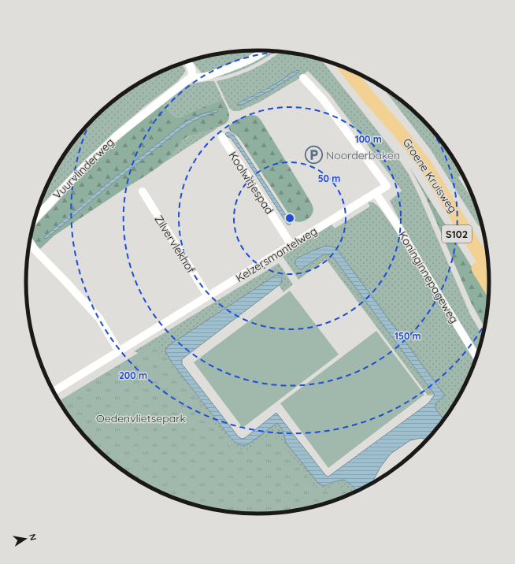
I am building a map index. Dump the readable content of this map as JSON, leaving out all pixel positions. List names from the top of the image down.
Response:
{
  "streets": {
    "main road": ["Groene Kruisweg", "S102"],
    "street": [
      "Vuurvlinderweg",
      "Koolwitjespad",
      "Zilvervlekhof",
      "Keizersmantelweg",
      "Koninginnepageweg"
    ]
  },
  "crossings": [
    ["Vuurvlinderweg", "Keizersmantelweg"],
    ["Koolwitjespad", "Keizersmantelweg"],
    ["Zilvervlekhof", "Keizersmantelweg"],
    ["Keizersmantelweg", "Koninginnepageweg"]
  ],
  "parks": ["Oedenvlietsepark"],
  "places": {
    "parking": ["Noorderbaken"]
  },
  "north": "right",
  "rings": [
    "100 m",
    "50 m",
    "150 m",
    "200 m"
  ]
}
